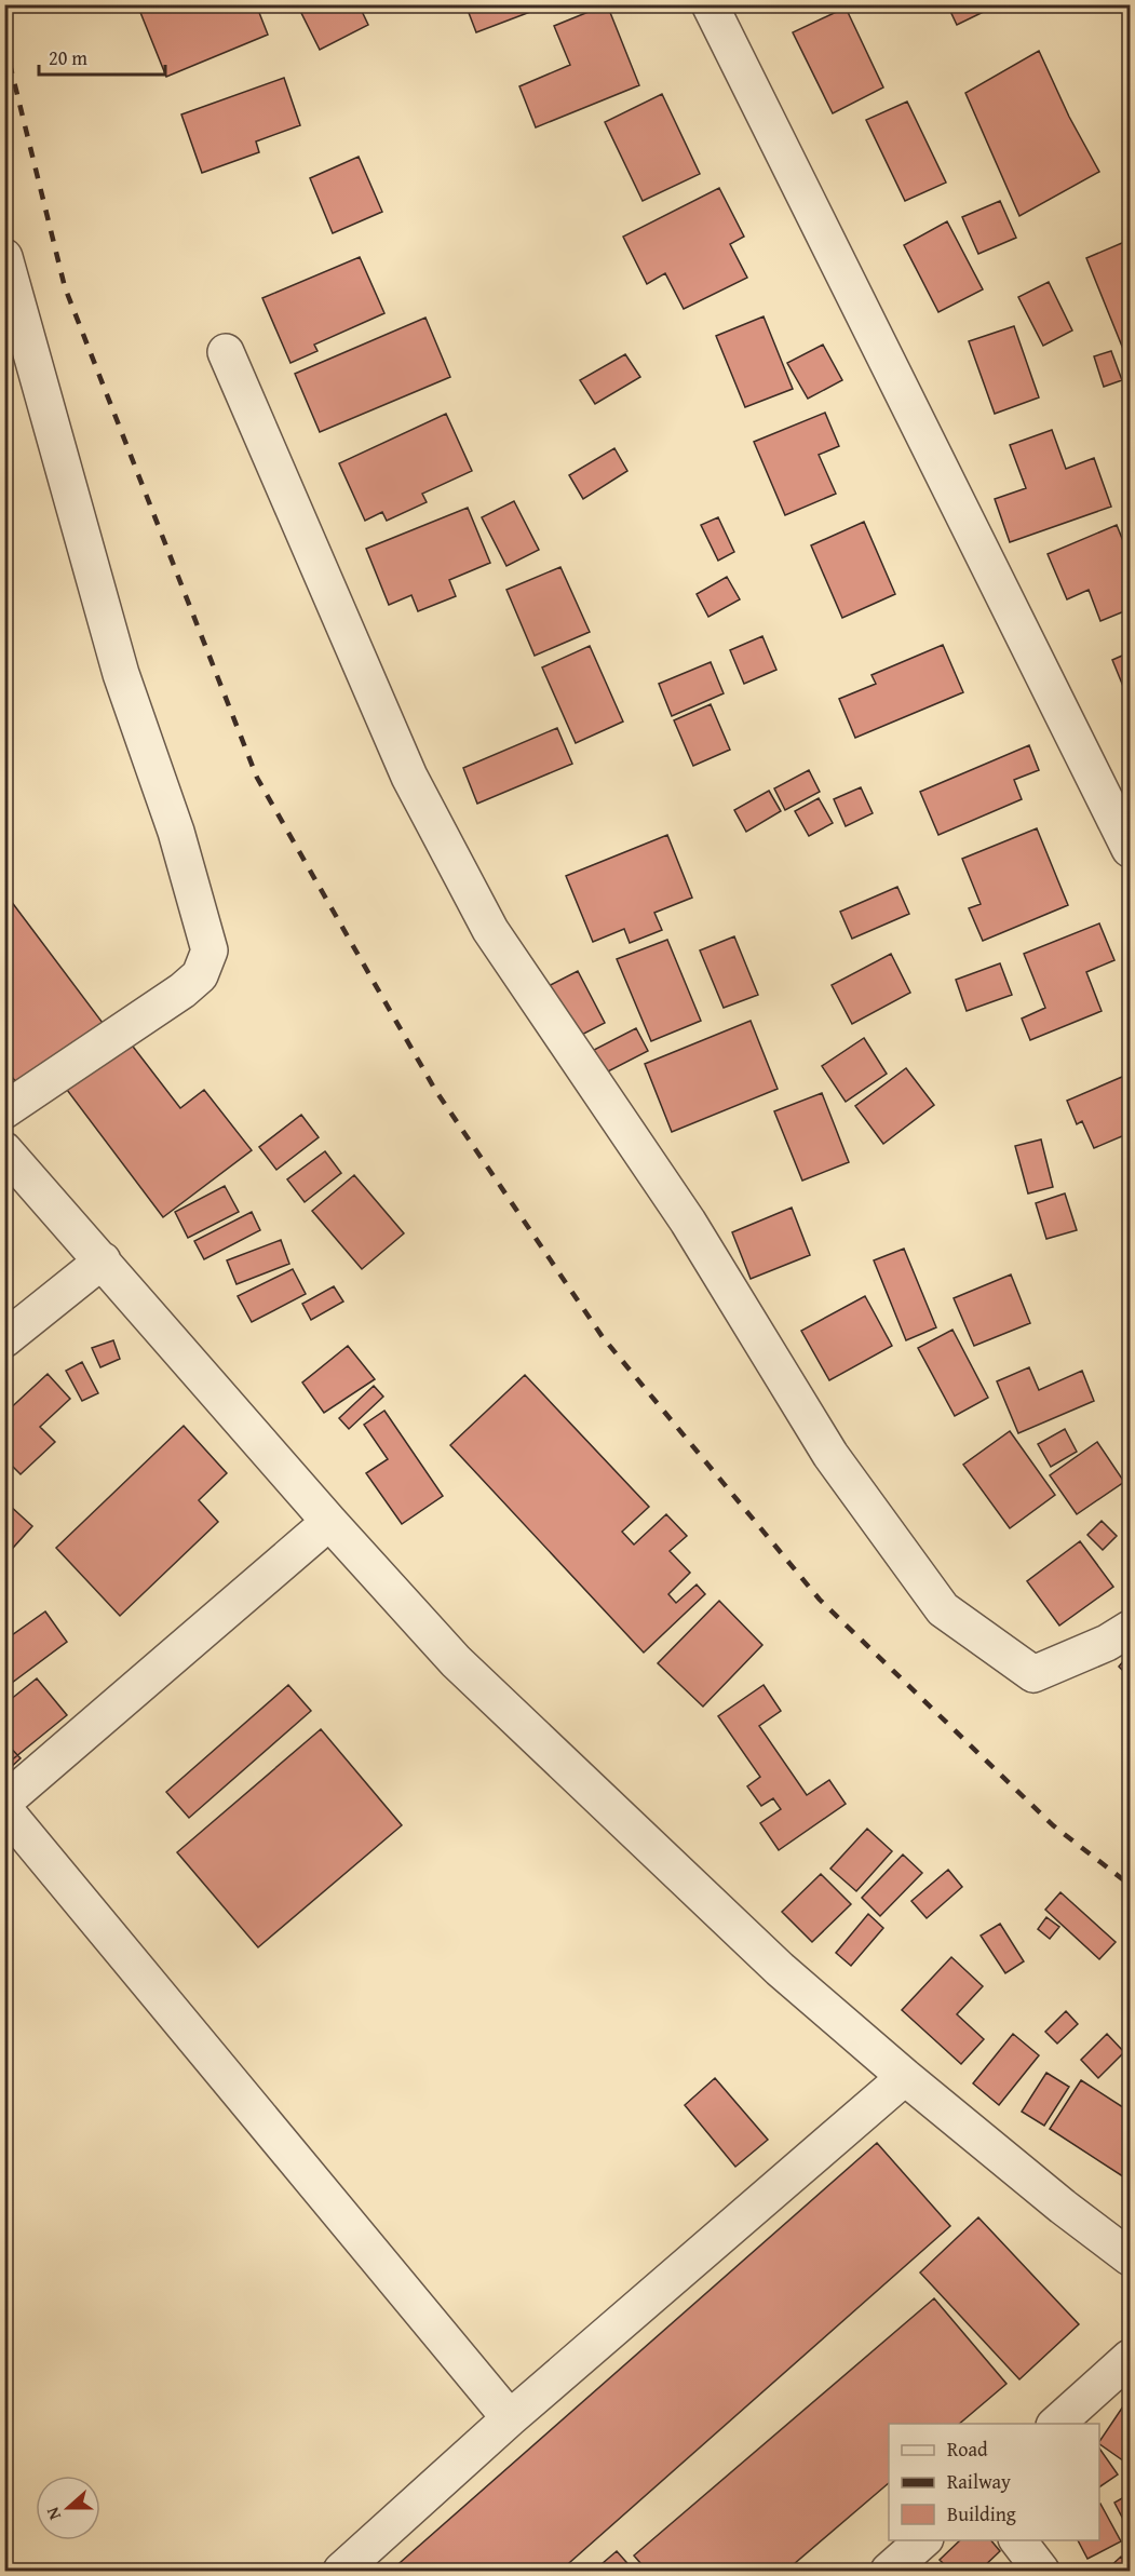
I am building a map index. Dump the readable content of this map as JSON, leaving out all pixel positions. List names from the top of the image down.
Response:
{
  "legend": ["Road", "Railway", "Building"],
  "scale_bar": "20 m",
  "north": "left"
}
